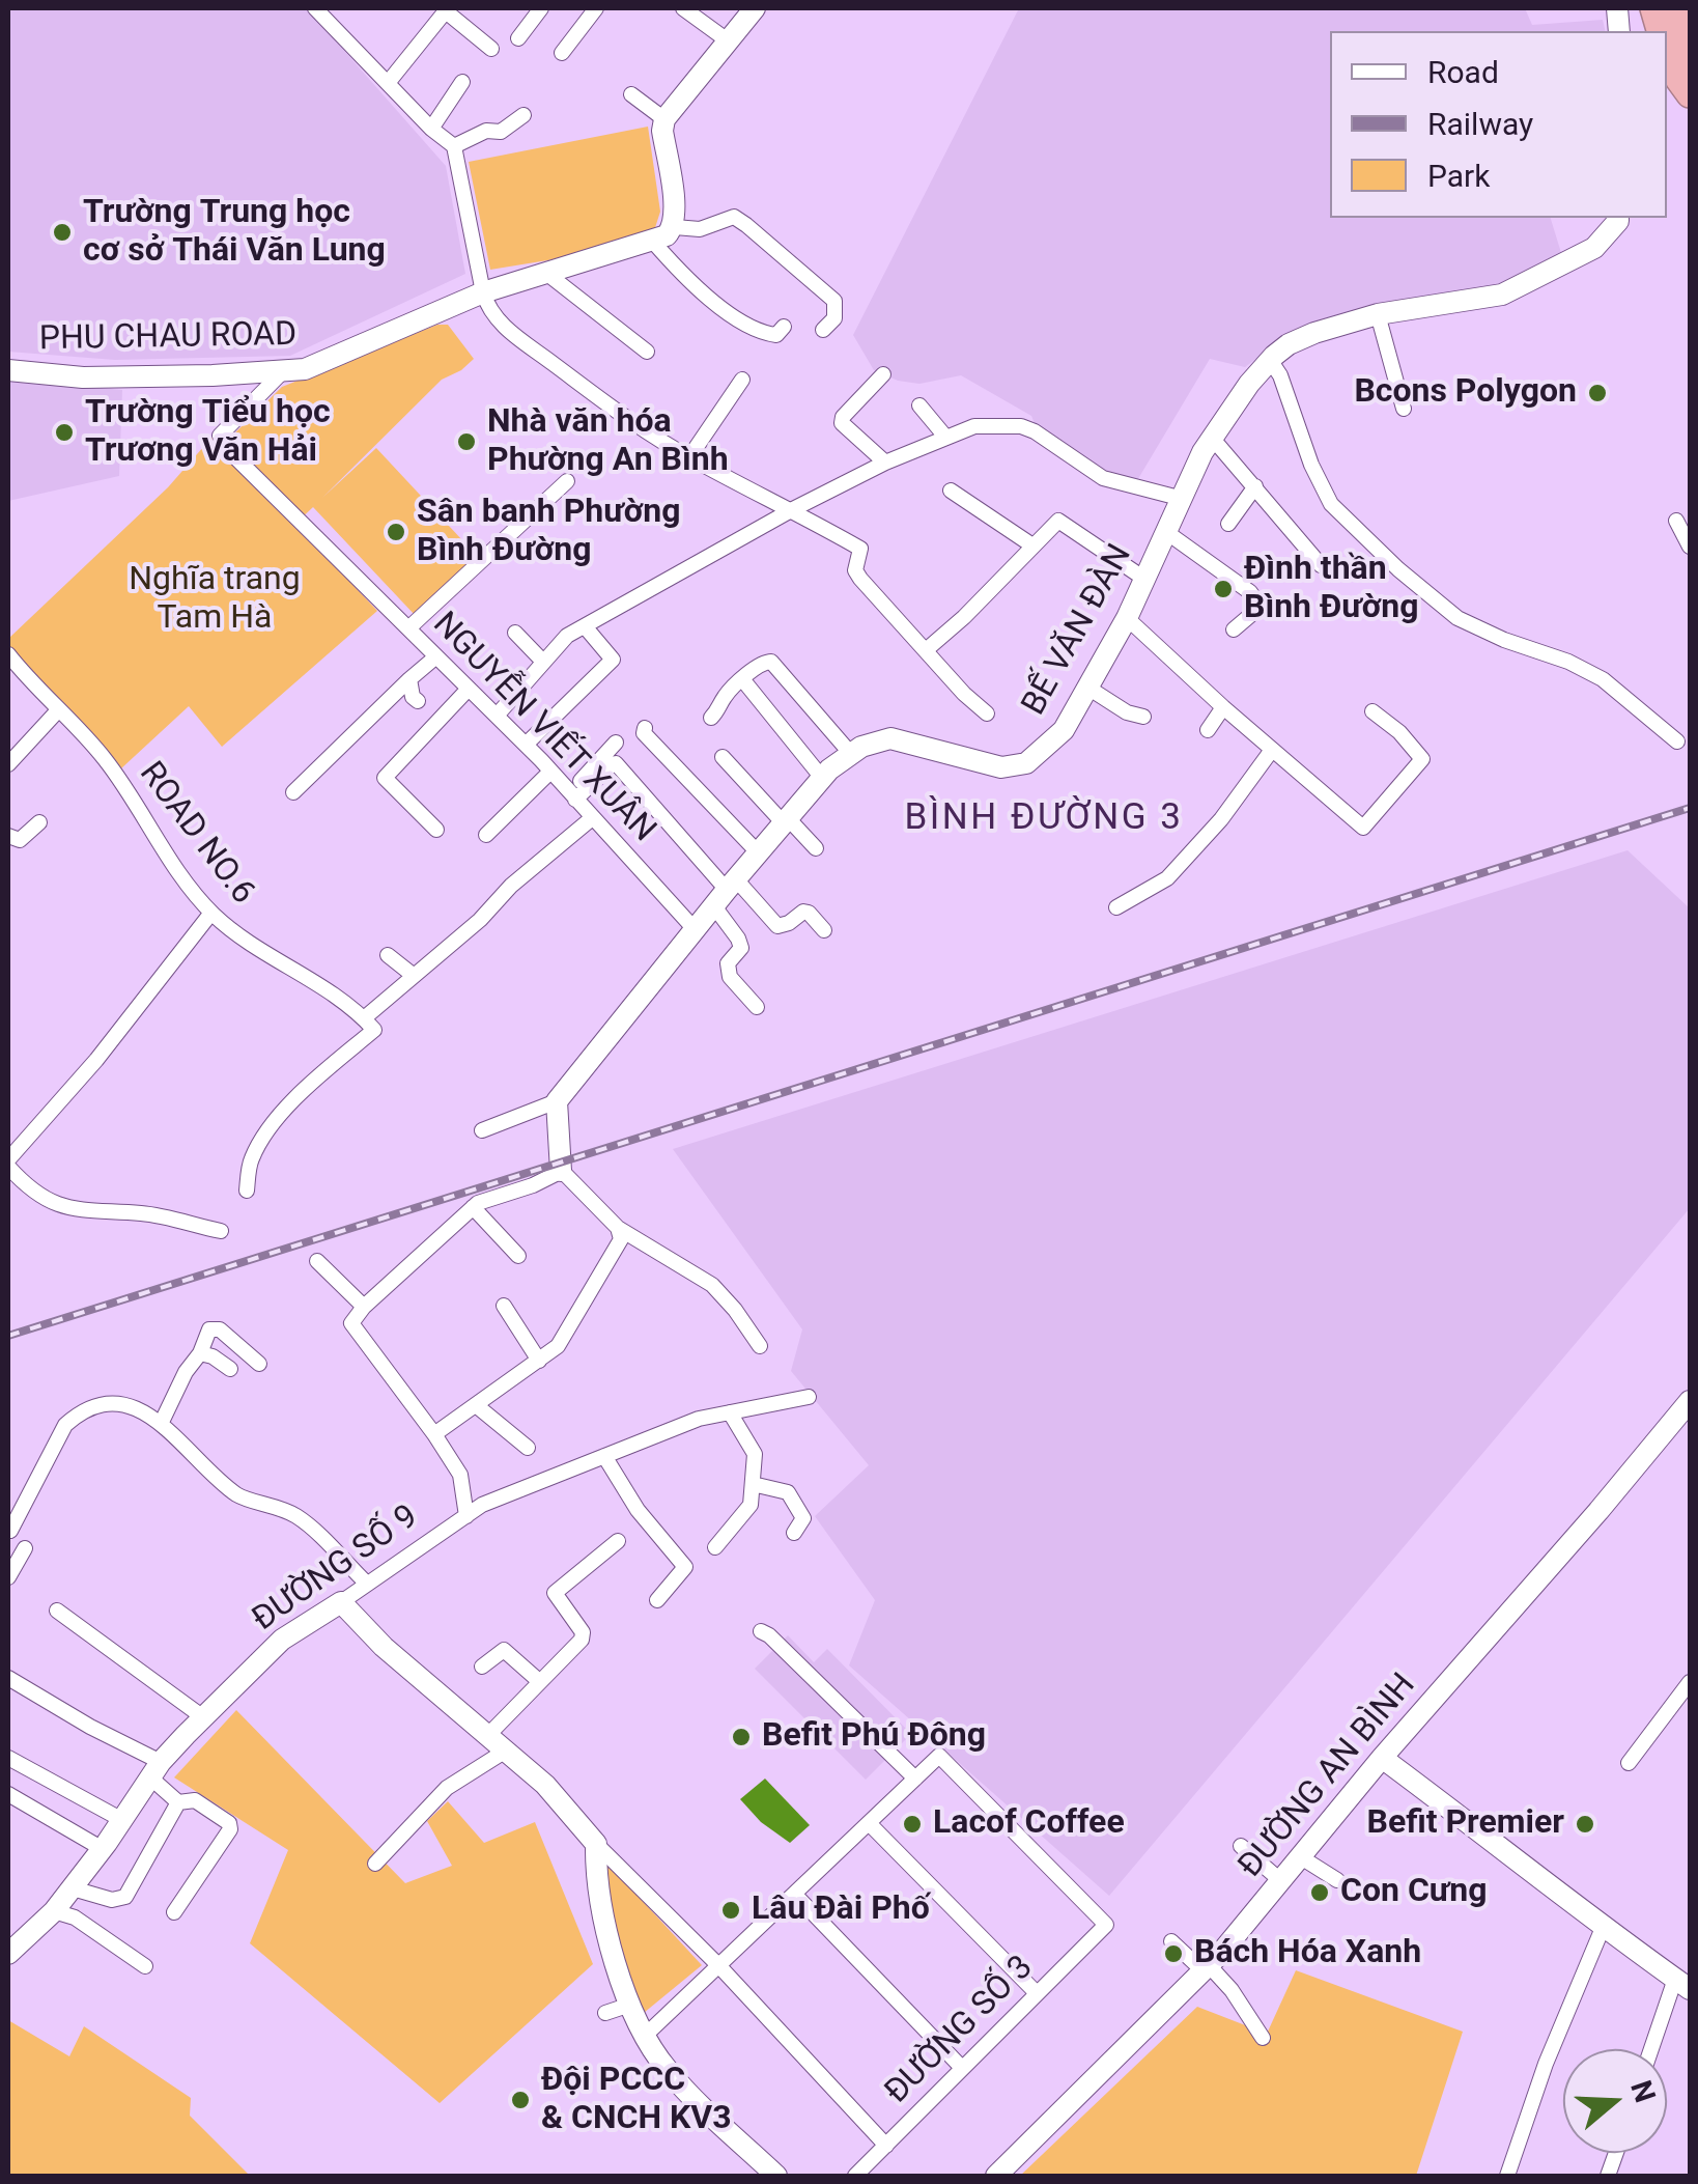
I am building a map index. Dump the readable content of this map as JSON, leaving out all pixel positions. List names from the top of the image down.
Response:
{
  "streets": {
    "street": [
      "PHU CHAU ROAD",
      "BẾ VĂN ĐÀN",
      "NGUYỄN VIẾT XUÂN",
      "ROAD NO.6",
      "ĐƯỜNG SỐ 9",
      "ĐƯỜNG AN BÌNH",
      "ĐƯỜNG SỐ 3"
    ]
  },
  "crossings": [
    ["PHU CHAU ROAD", "NGUYỄN VIẾT XUÂN"],
    ["BẾ VĂN ĐÀN", "NGUYỄN VIẾT XUÂN"]
  ],
  "districts": ["BÌNH ĐƯỜNG 3"],
  "parks": ["Nghĩa trang Tam Hà"],
  "places": [
    "Trường Trung học cơ sở Thái Văn Lung",
    "Bcons Polygon",
    "Trường Tiểu học Trương Văn Hải",
    "Nhà văn hóa Phường An Bình",
    "Sân banh Phường Bình Đường",
    "Đình thần Bình Đường",
    "Befit Phú Đông",
    "Lacof Coffee",
    "Befit Premier",
    "Con Cưng",
    "Lâu Đài Phố",
    "Bách Hóa Xanh",
    "Đội PCCC & CNCH KV3"
  ],
  "legend": ["Road", "Railway", "Park"],
  "north": "right"
}
